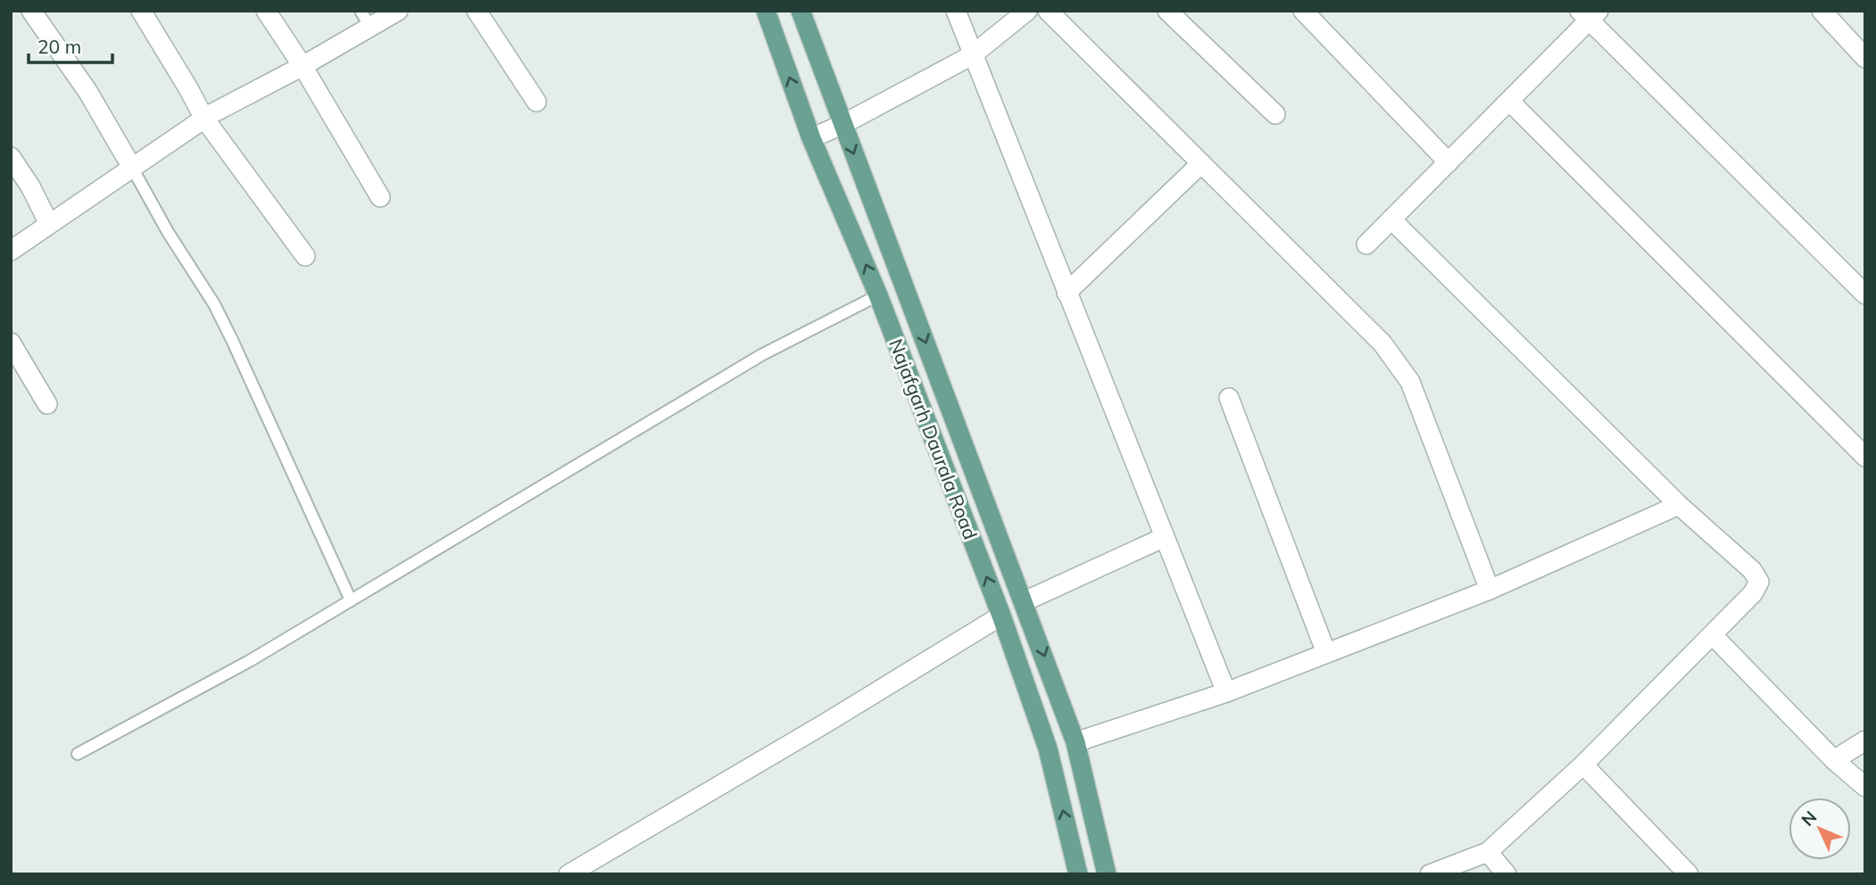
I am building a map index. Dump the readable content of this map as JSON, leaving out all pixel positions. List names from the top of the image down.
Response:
{
  "streets": {
    "main road": ["Najafgarh Daurala Road"]
  },
  "scale_bar": "20 m",
  "north": "top left"
}
